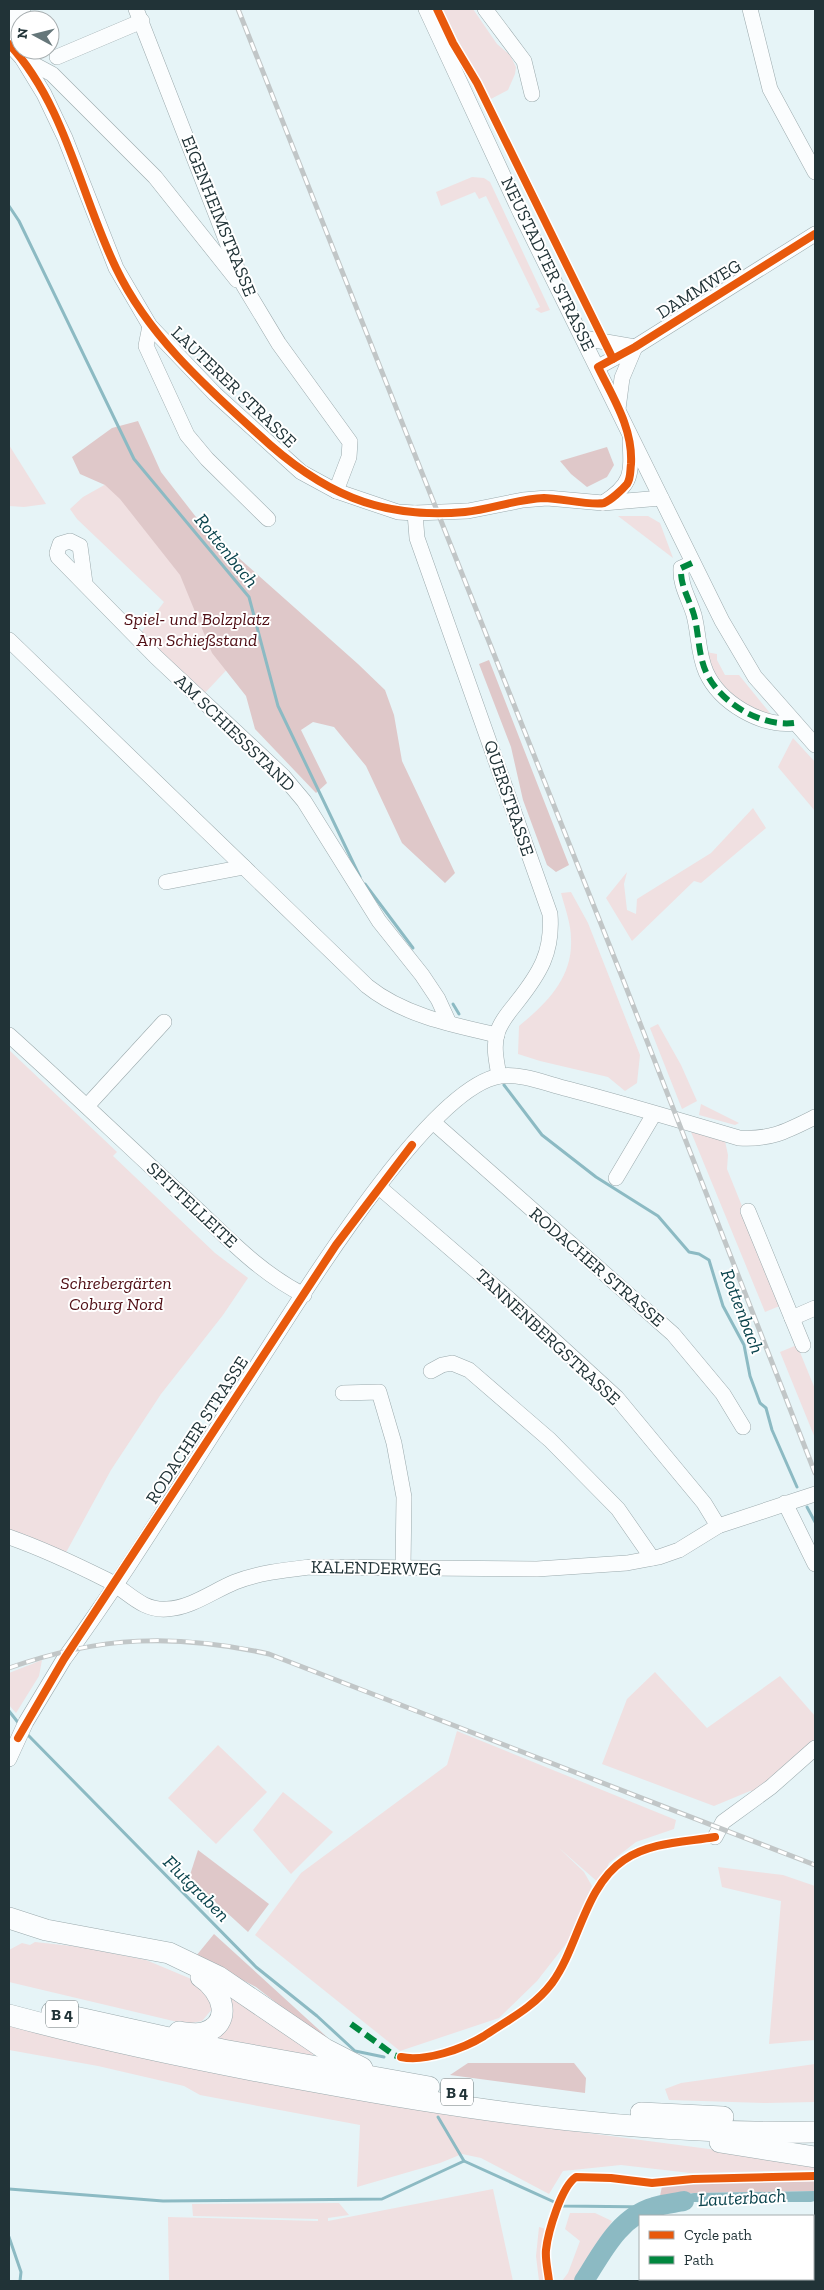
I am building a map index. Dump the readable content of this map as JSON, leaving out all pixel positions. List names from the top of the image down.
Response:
{
  "streets": {
    "highway": ["B 4"],
    "street": [
      "EIGENHEIMSTRASSE",
      "NEUSTADTER STRASSE",
      "DAMMWEG",
      "LAUTERER STRASSE",
      "AM SCHIESSSTAND",
      "QUERSTRASSE",
      "SPITTELLEITE",
      "RODACHER STRASSE",
      "TANNENBERGSTRASSE",
      "KALENDERWEG"
    ]
  },
  "crossings": [
    ["EIGENHEIMSTRASSE", "LAUTERER STRASSE"],
    ["NEUSTADTER STRASSE", "DAMMWEG"],
    ["NEUSTADTER STRASSE", "LAUTERER STRASSE"],
    ["LAUTERER STRASSE", "QUERSTRASSE"],
    ["QUERSTRASSE", "RODACHER STRASSE"],
    ["SPITTELLEITE", "RODACHER STRASSE"],
    ["RODACHER STRASSE", "TANNENBERGSTRASSE"],
    ["RODACHER STRASSE", "KALENDERWEG"],
    ["TANNENBERGSTRASSE", "KALENDERWEG"]
  ],
  "water": ["Rottenbach", "Flutgraben", "Lauterbach"],
  "parks": ["Spiel- und Bolzplatz Am Schießstand", "Schrebergärten Coburg Nord"],
  "legend": ["Cycle path", "Path"],
  "north": "left"
}
